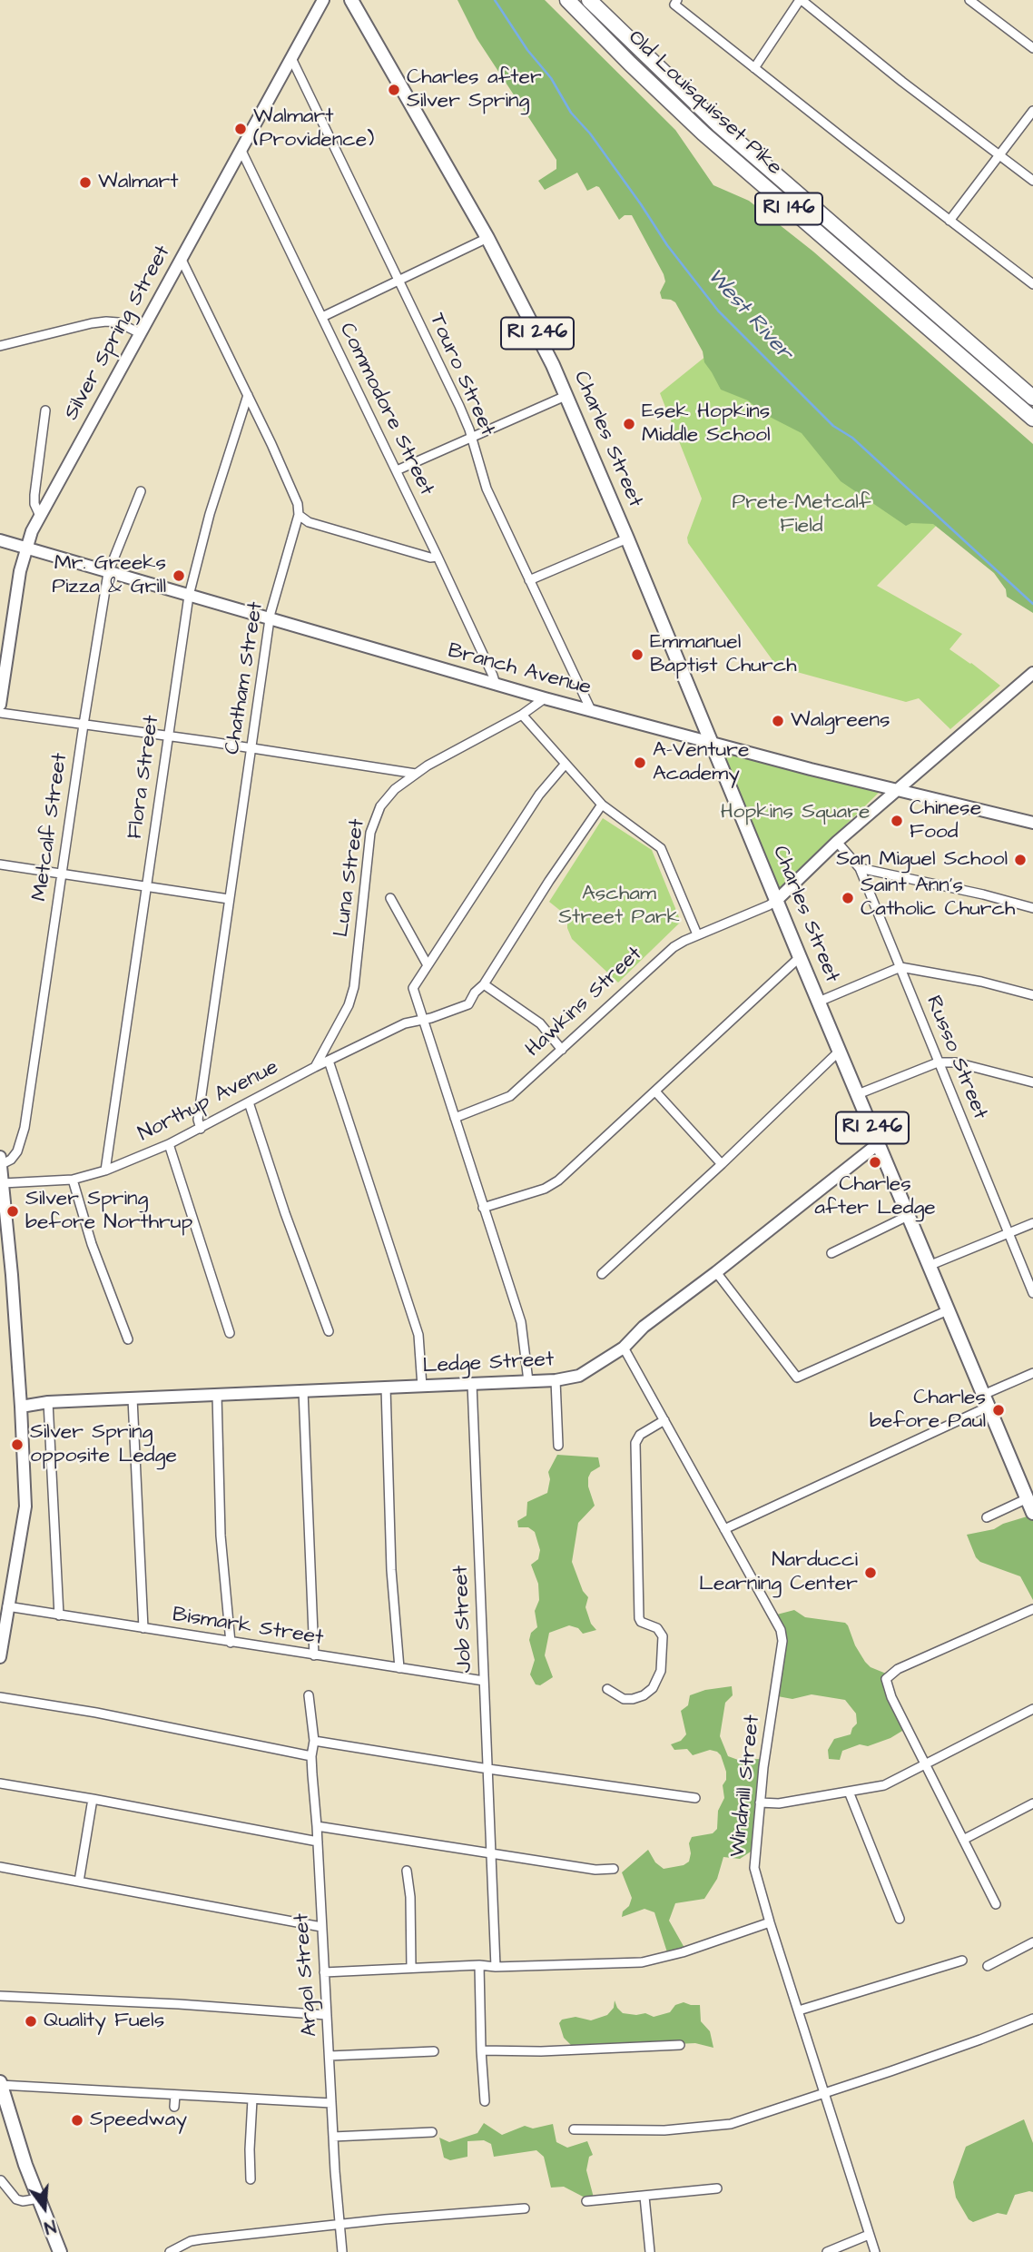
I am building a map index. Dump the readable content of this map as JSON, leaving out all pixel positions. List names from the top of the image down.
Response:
{
  "streets": {
    "highway": ["Old Louisquisset Pike", "RI 146"],
    "main road": [
      "Silver Spring Street",
      "RI 246",
      "Charles Street",
      "Branch Avenue",
      "Hawkins Street",
      "Ledge Street"
    ],
    "street": [
      "Touro Street",
      "Commodore Street",
      "Chatham Street",
      "Flora Street",
      "Metcalf Street",
      "Luna Street",
      "Russo Street",
      "Northup Avenue",
      "Job Street",
      "Bismark Street",
      "Windmill Street",
      "Argol Street"
    ]
  },
  "crossings": [
    ["Silver Spring Street", "Touro Street"],
    ["Silver Spring Street", "Commodore Street"],
    ["Silver Spring Street", "Branch Avenue"],
    ["Touro Street", "Branch Avenue"],
    ["Commodore Street", "Branch Avenue"],
    ["Charles Street", "Branch Avenue"],
    ["Charles Street", "Hawkins Street"],
    ["Charles Street", "Ledge Street"],
    ["Branch Avenue", "Chatham Street"],
    ["Branch Avenue", "Flora Street"],
    ["Branch Avenue", "Metcalf Street"],
    ["Branch Avenue", "Luna Street"],
    ["Branch Avenue", "Hawkins Street"],
    ["Chatham Street", "Northup Avenue"],
    ["Flora Street", "Northup Avenue"],
    ["Luna Street", "Northup Avenue"],
    ["Hawkins Street", "Russo Street"],
    ["Ledge Street", "Job Street"],
    ["Ledge Street", "Windmill Street"],
    ["Job Street", "Bismark Street"]
  ],
  "water": ["West River"],
  "parks": ["Prete-Metcalf Field", "Hopkins Square", "Ascham Street Park"],
  "places": [
    "Charles after Silver Spring",
    "Walmart (Providence)",
    "Walmart",
    "Esek Hopkins Middle School",
    "Mr. Greeks Pizza & Grill",
    "Emmanuel Baptist Church",
    "Walgreens",
    "A-Venture Academy",
    "Chinese Food",
    "San Miguel School",
    "Saint Ann's Catholic Church",
    "Charles after Ledge",
    "Silver Spring before Northrup",
    "Charles before Paul",
    "Silver Spring opposite Ledge",
    "Narducci Learning Center",
    "Quality Fuels",
    "Speedway"
  ],
  "north": "bottom"
}
